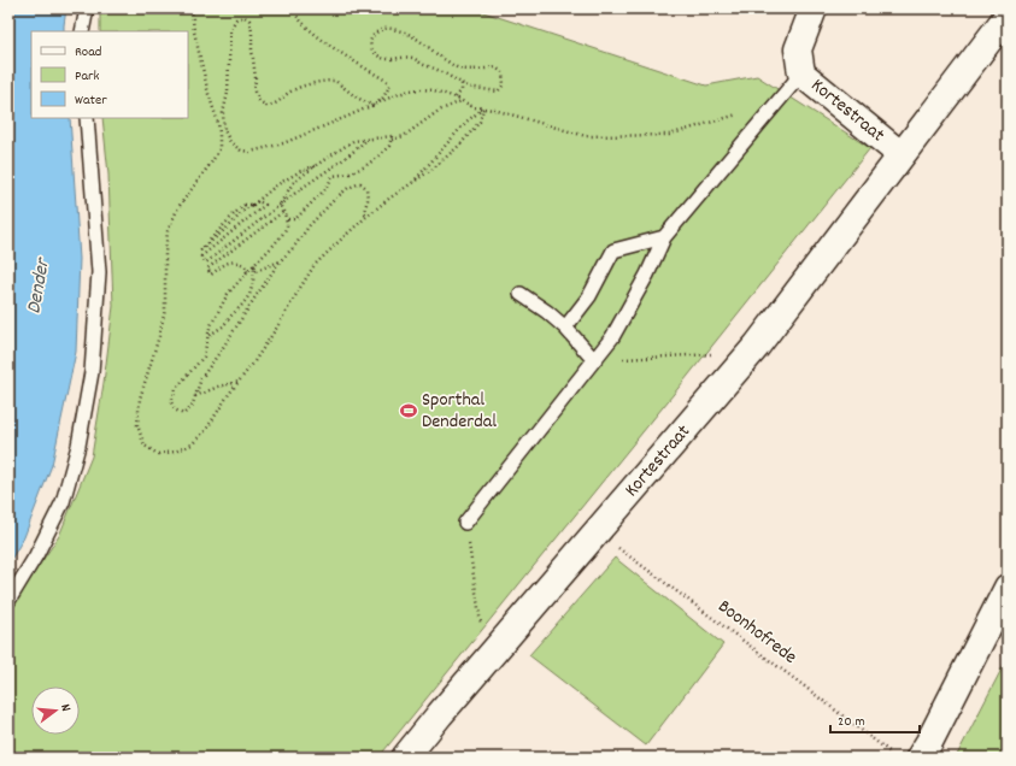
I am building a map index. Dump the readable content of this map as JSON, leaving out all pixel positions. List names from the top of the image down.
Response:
{
  "streets": {
    "street": ["Kortestraat"],
    "path": ["Boonhofrede"]
  },
  "crossings": [
    ["Kortestraat", "Boonhofrede"]
  ],
  "water": ["Dender"],
  "places": {
    "sports": ["Sporthal Denderdal"]
  },
  "legend": ["Road", "Park", "Water"],
  "scale_bar": "20 m",
  "north": "right"
}
